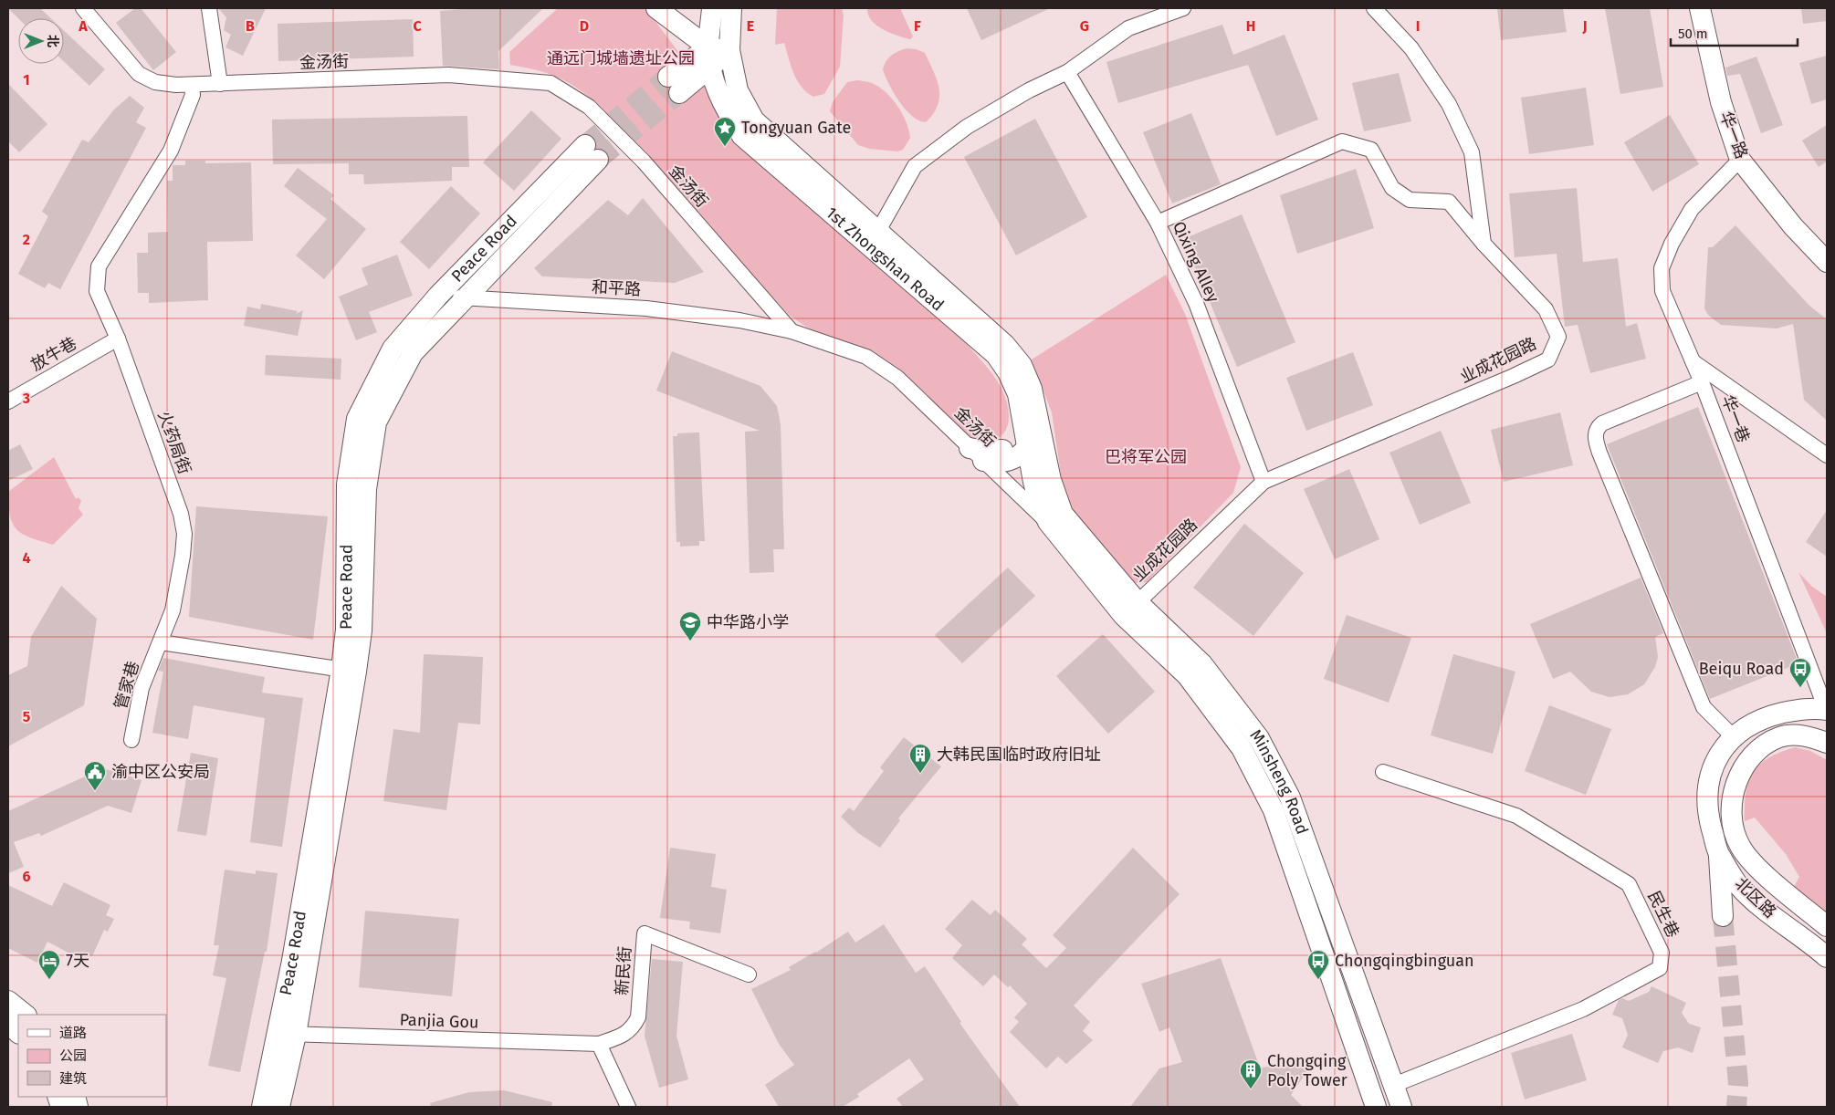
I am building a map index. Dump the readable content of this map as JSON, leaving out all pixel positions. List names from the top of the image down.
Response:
{
  "streets": {
    "main road": [
      "华一路",
      "Peace Road",
      "1st Zhongshan Road",
      "Minsheng Road",
      "北区路"
    ],
    "street": [
      "金汤街",
      "Qixing Alley",
      "和平路",
      "放牛巷",
      "业成花园路",
      "华一巷",
      "火药局街",
      "管家巷",
      "民生巷",
      "新民街",
      "Panjia Gou"
    ]
  },
  "crossings": [
    ["金汤街", "1st Zhongshan Road"],
    ["金汤街", "和平路"],
    ["金汤街", "火药局街"],
    ["金汤街", "Minsheng Road"],
    ["华一路", "华一巷"],
    ["Peace Road", "和平路"],
    ["Peace Road", "Panjia Gou"],
    ["1st Zhongshan Road", "Minsheng Road"],
    ["Qixing Alley", "业成花园路"],
    ["放牛巷", "火药局街"],
    ["业成花园路", "Minsheng Road"],
    ["华一巷", "北区路"],
    ["火药局街", "管家巷"],
    ["Minsheng Road", "民生巷"],
    ["新民街", "Panjia Gou"]
  ],
  "parks": ["通远门城墙遗址公园", "巴将军公园"],
  "places": {
    "place": ["Tongyuan Gate"],
    "school or university": ["中华路小学"],
    "bus stop": ["Beiqu Road", "Chongqingbinguan"],
    "building": ["大韩民国临时政府旧址", "Chongqing Poly Tower"],
    "public building": ["渝中区公安局"],
    "hotel": ["7天"]
  },
  "legend": ["道路", "公园", "建筑"],
  "scale_bar": "50 m",
  "north": "right",
  "grid": {
    "columns": [
      "A",
      "B",
      "C",
      "D",
      "E",
      "F",
      "G",
      "H",
      "I",
      "J"
    ],
    "rows": [
      "1",
      "2",
      "3",
      "4",
      "5",
      "6"
    ]
  }
}
